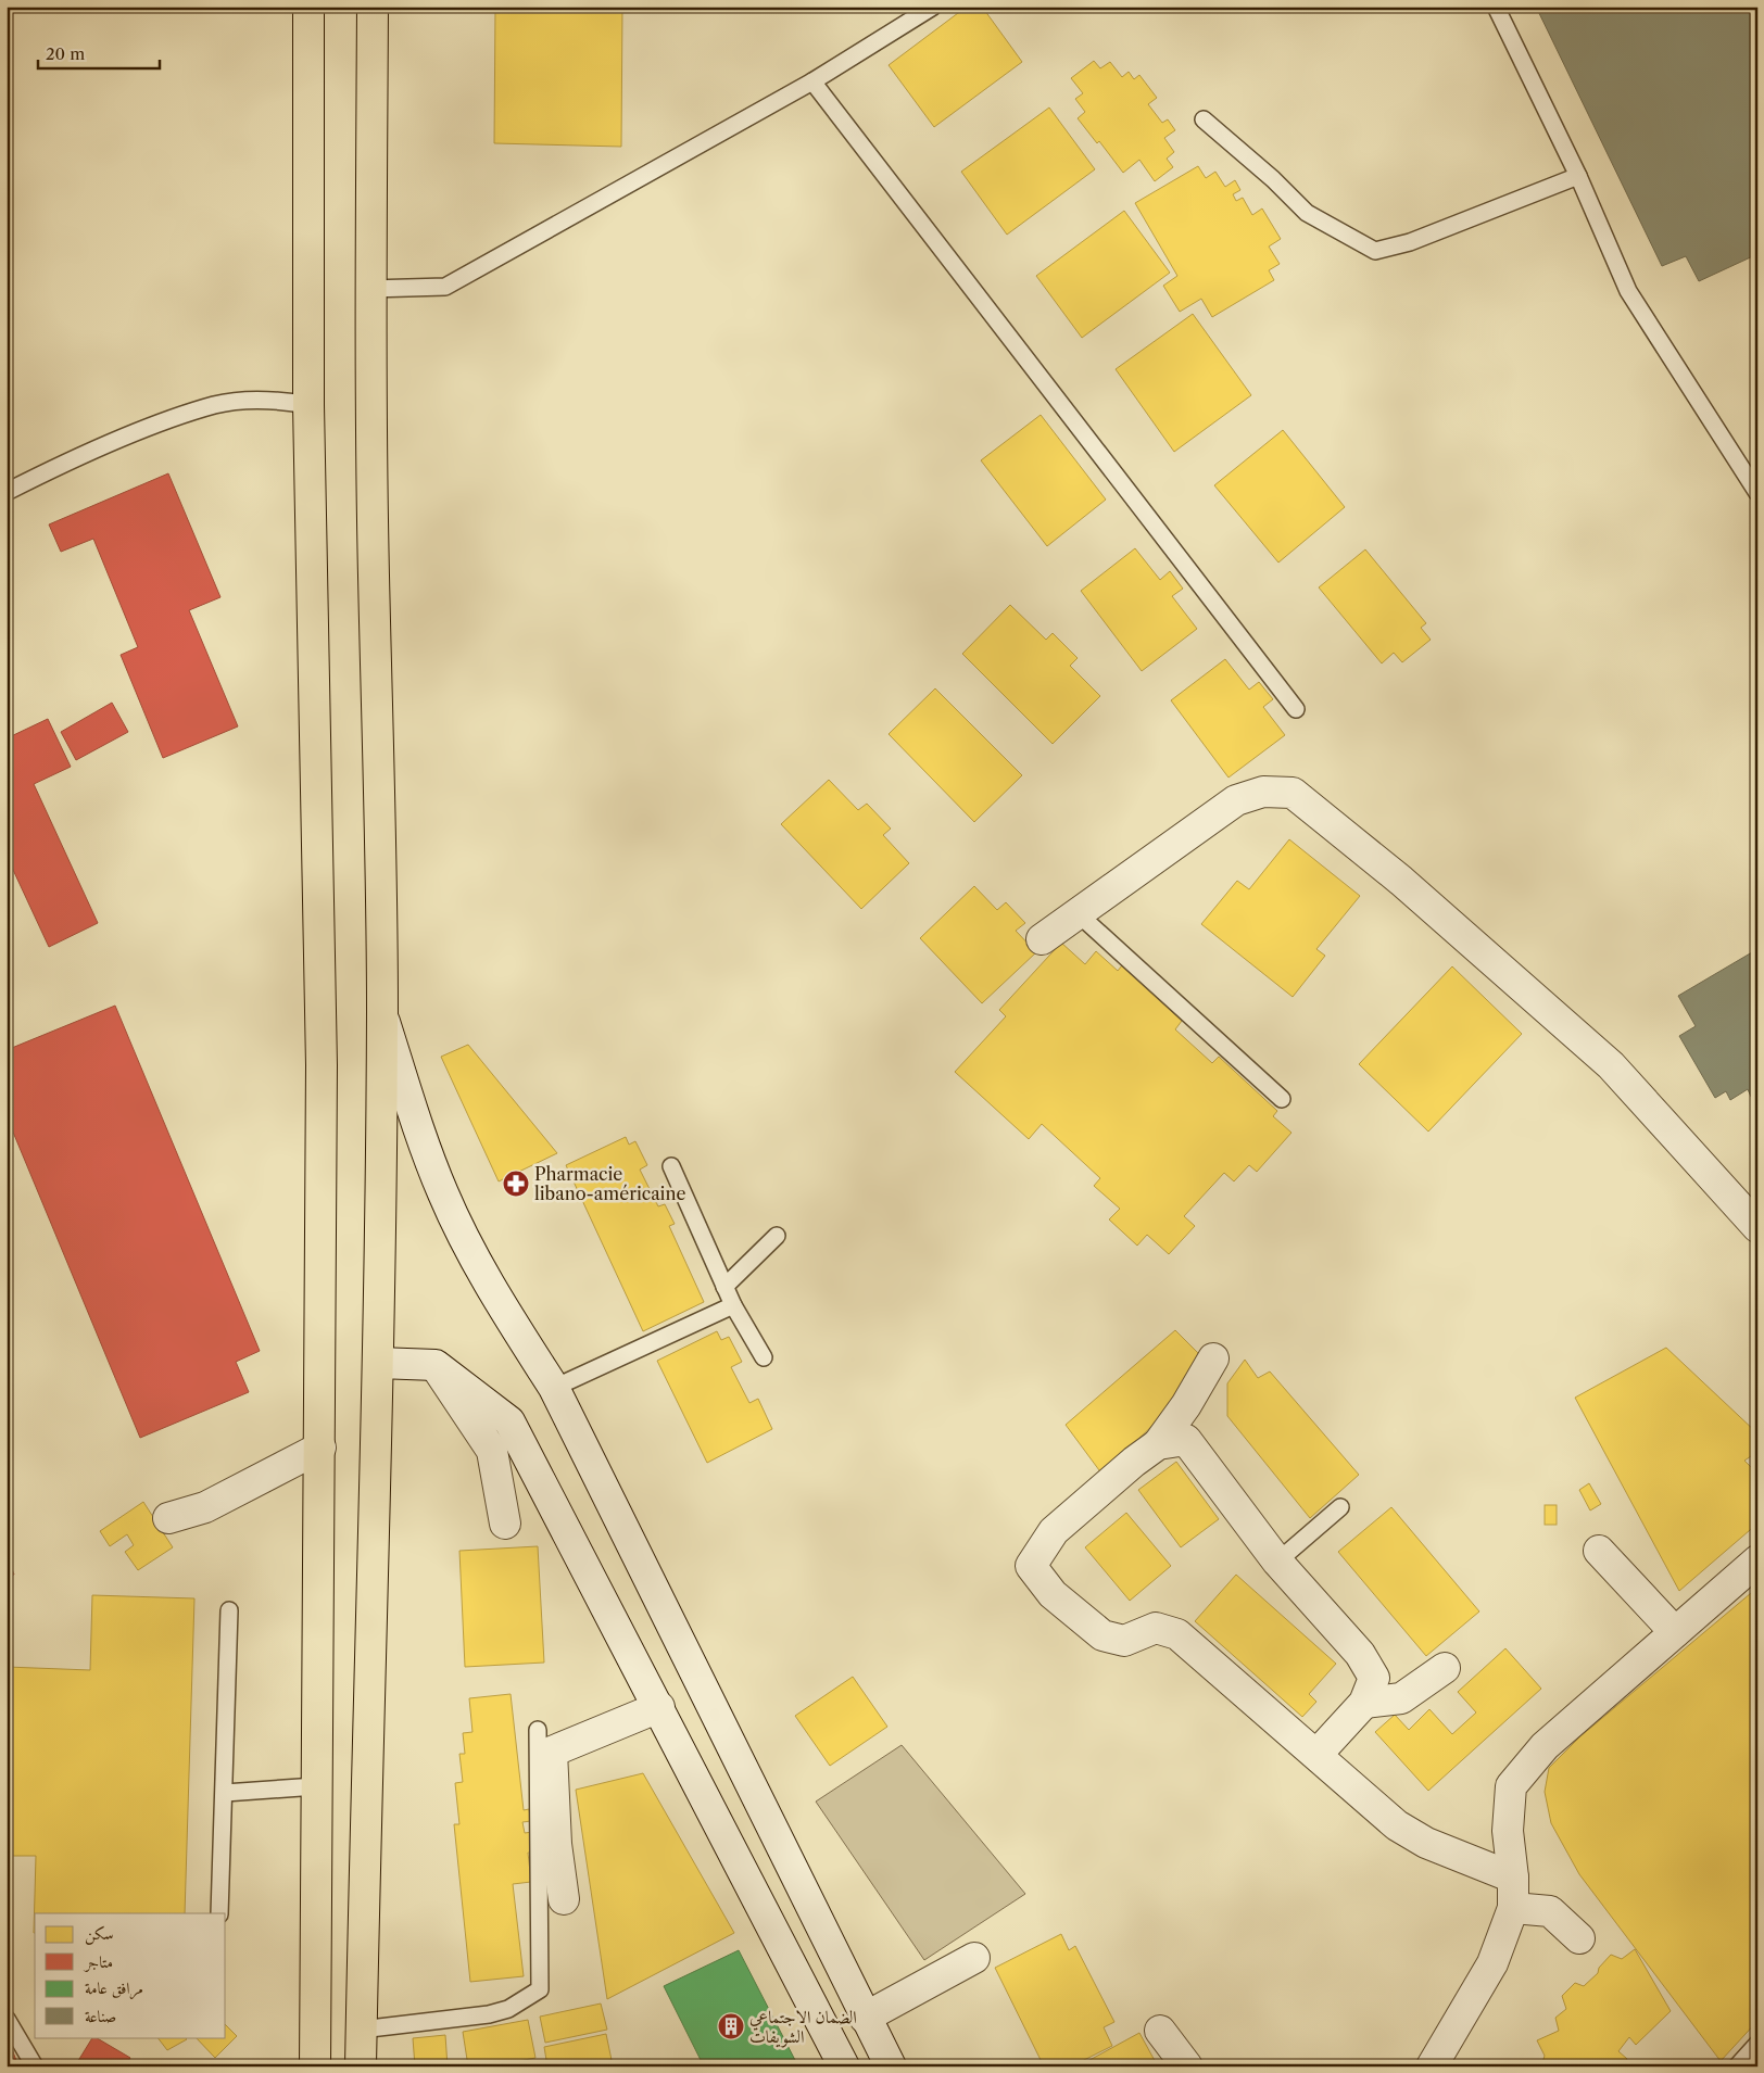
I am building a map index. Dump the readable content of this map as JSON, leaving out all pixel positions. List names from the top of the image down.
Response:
{
  "places": {
    "pharmacy": ["Pharmacie libano-américaine"],
    "building": ["الضمان الاجتماعي الشويفات"]
  },
  "legend": [
    "سكن",
    "متاجر",
    "مرافق عامة",
    "صناعة"
  ],
  "scale_bar": "20 m"
}
